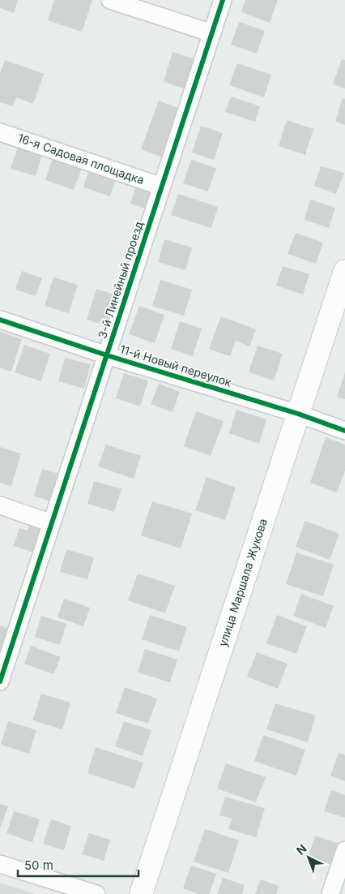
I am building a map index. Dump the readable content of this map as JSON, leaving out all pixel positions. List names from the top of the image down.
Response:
{
  "streets": {
    "main road": ["улица Маршала Жукова"],
    "street": ["16-я Садовая площадка", "3-й Линейный проезд", "11-й Новый переулок"]
  },
  "crossings": [
    ["16-я Садовая площадка", "3-й Линейный проезд"],
    ["3-й Линейный проезд", "11-й Новый переулок"],
    ["11-й Новый переулок", "улица Маршала Жукова"]
  ],
  "scale_bar": "50 m",
  "north": "top left"
}
